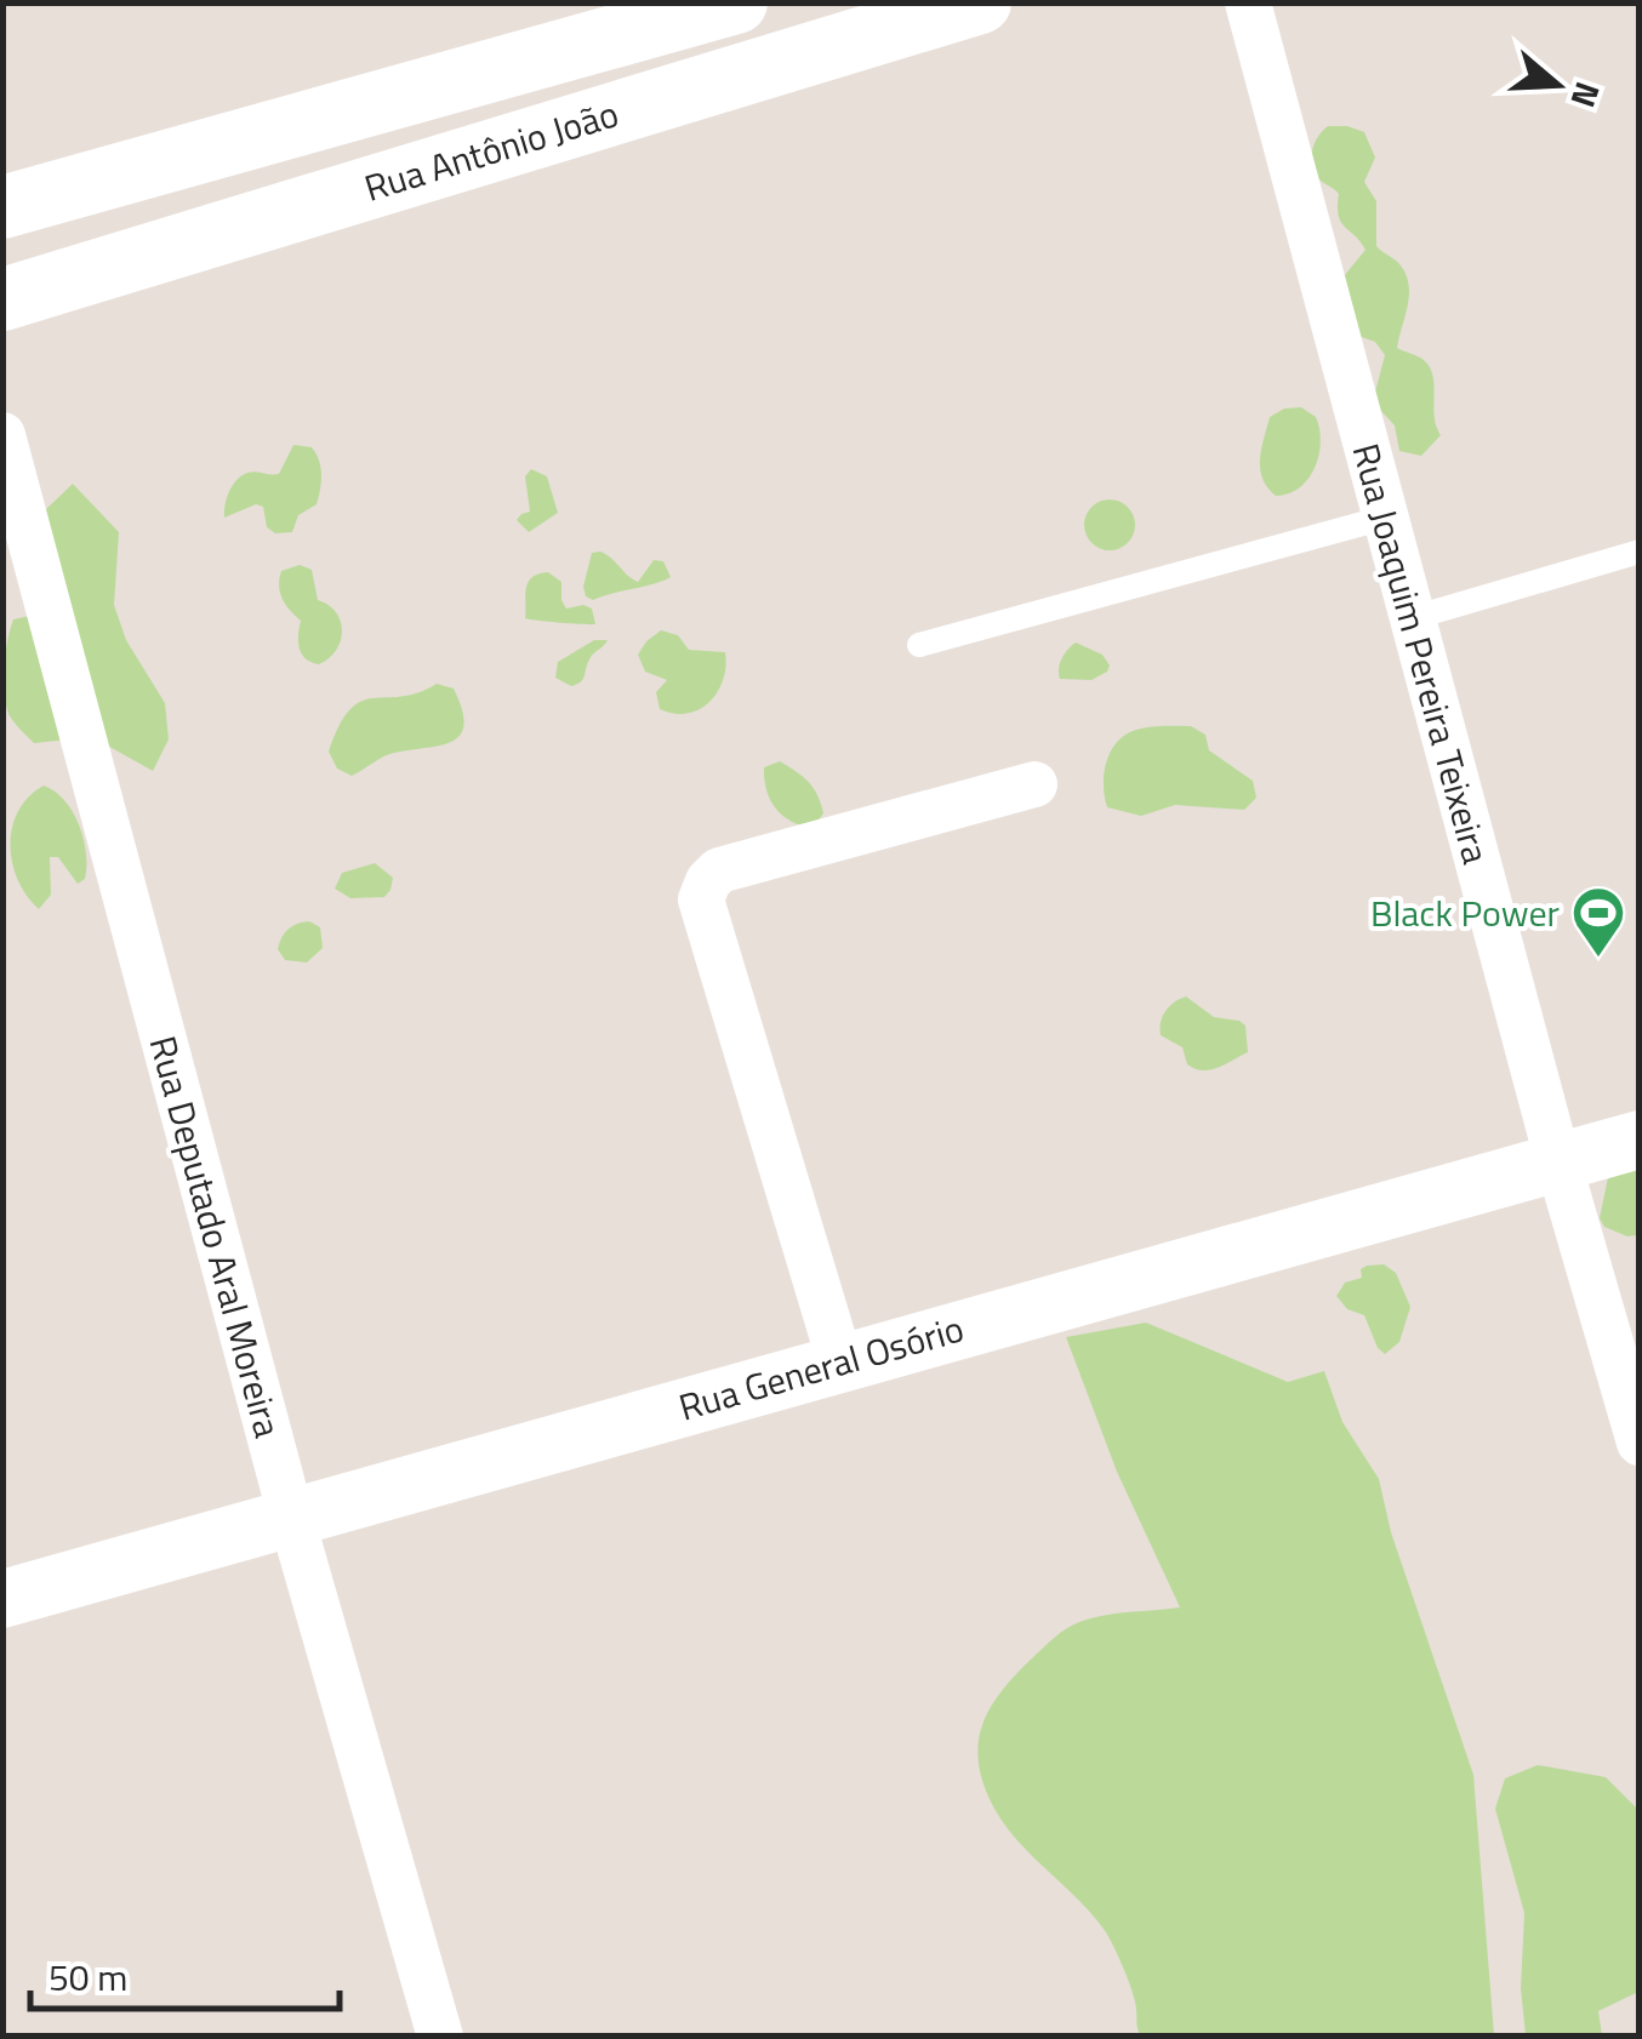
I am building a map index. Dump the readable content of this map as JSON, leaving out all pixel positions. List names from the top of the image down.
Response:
{
  "streets": {
    "main road": ["Rua Antônio João"],
    "street": ["Rua Joaquim Pereira Teixeira", "Rua Deputado Aral Moreira", "Rua General Osório"]
  },
  "crossings": [
    ["Rua Joaquim Pereira Teixeira", "Rua General Osório"],
    ["Rua Deputado Aral Moreira", "Rua General Osório"]
  ],
  "places": {
    "sports": ["Black Power"]
  },
  "scale_bar": "50 m",
  "north": "right"
}
